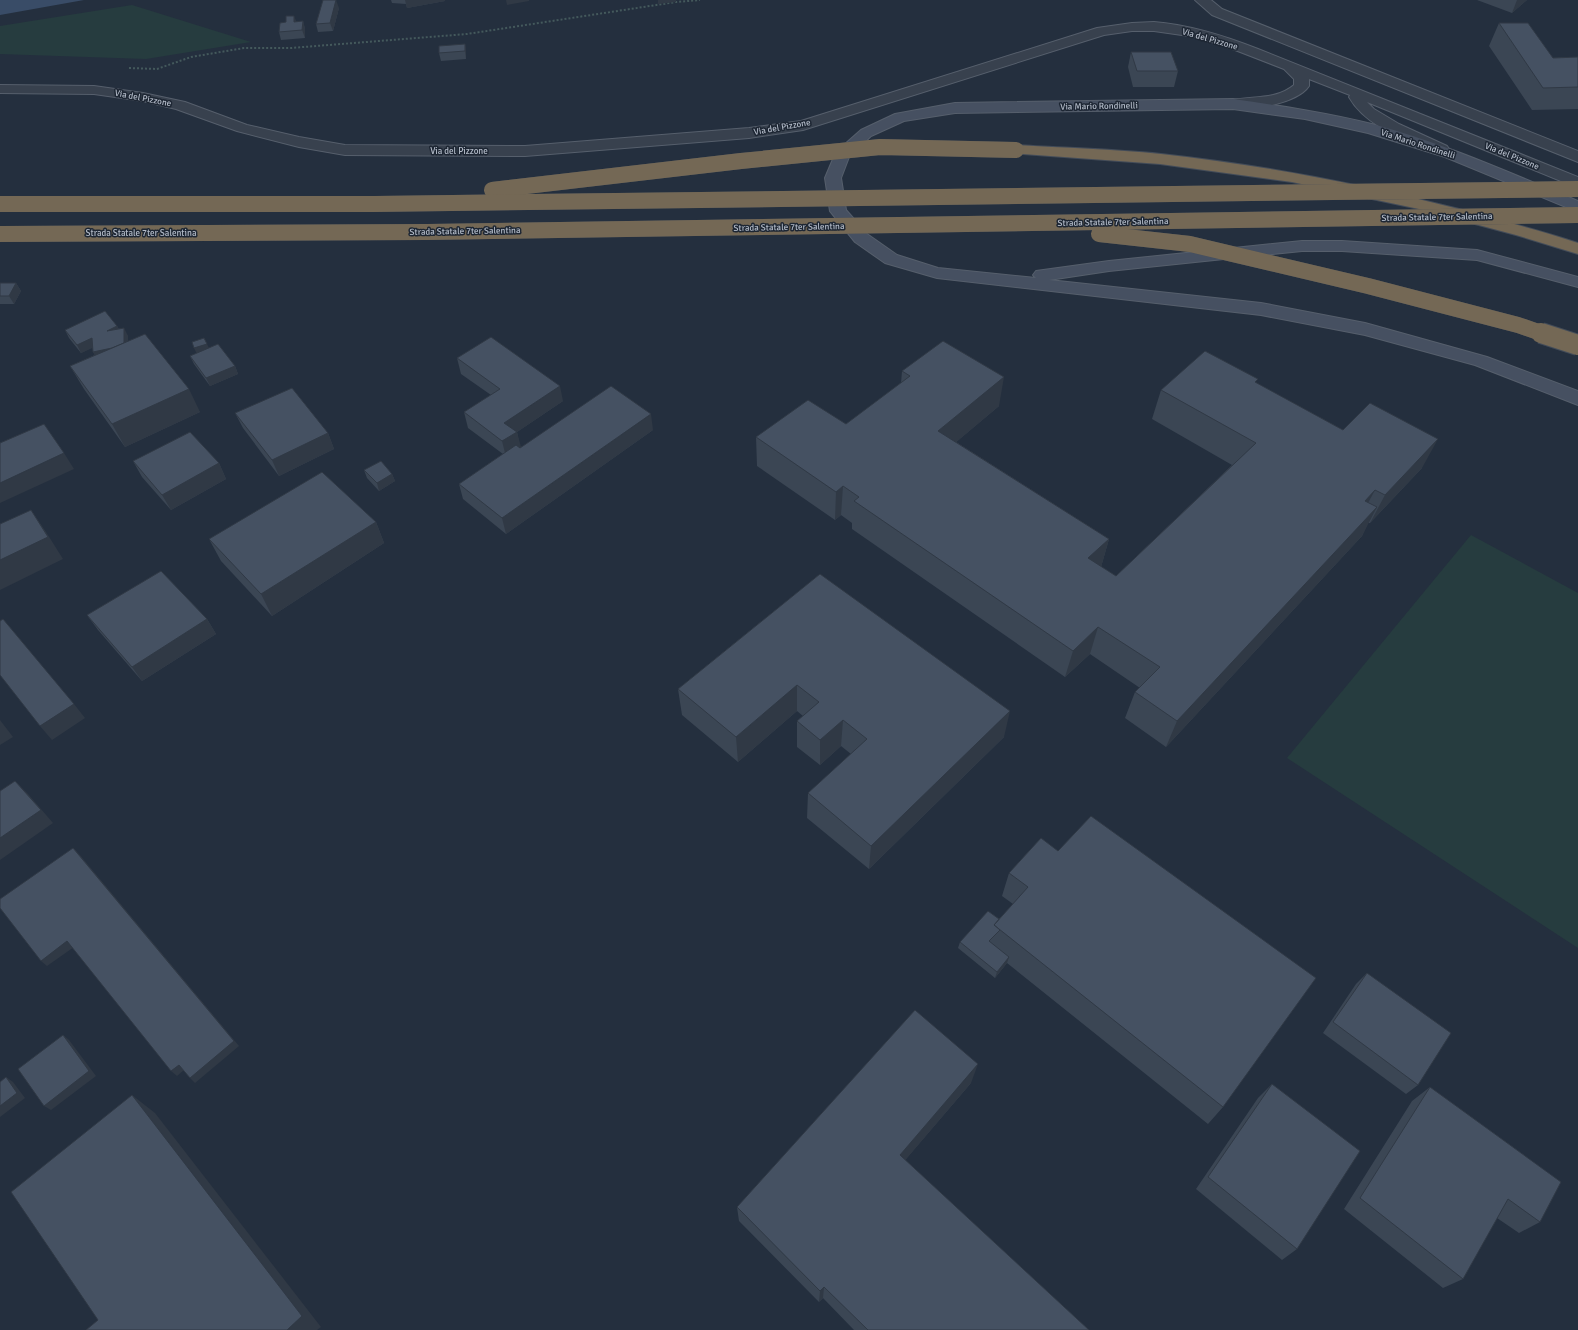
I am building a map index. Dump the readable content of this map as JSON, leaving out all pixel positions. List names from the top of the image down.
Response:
{
  "streets": {
    "highway": ["Strada Statale 7ter Salentina"],
    "main road": ["Via Mario Rondinelli"],
    "street": ["Via del Pizzone"]
  }
}
